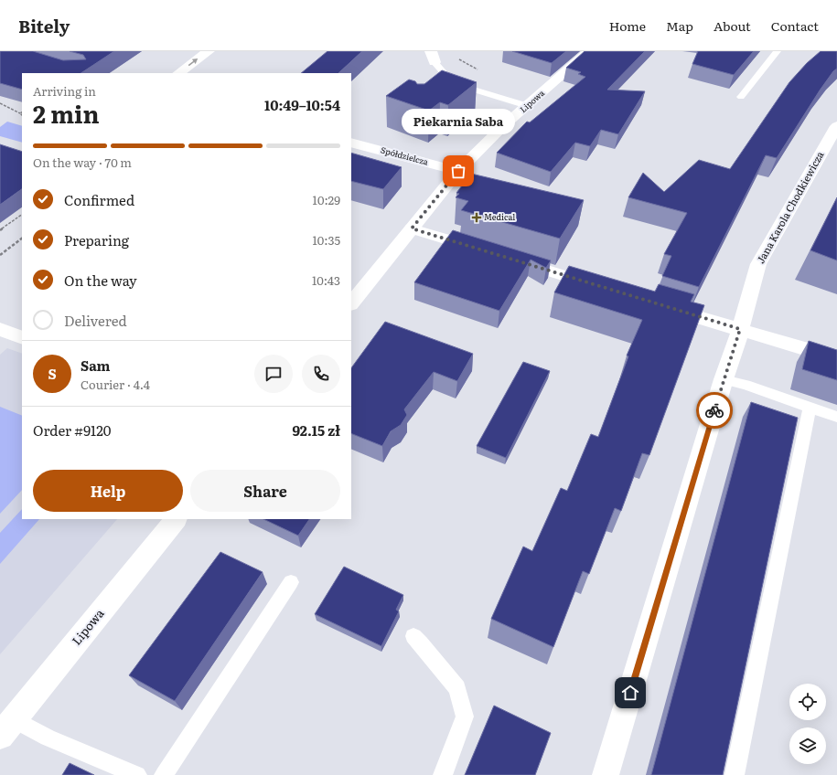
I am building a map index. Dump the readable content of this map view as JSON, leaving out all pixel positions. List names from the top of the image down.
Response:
{
  "streets": {
    "street": ["Lipowa", "Spółdzielcza", "Jana Karola Chodkiewicza"]
  },
  "crossings": [
    ["Lipowa", "Spółdzielcza"]
  ],
  "places": {
    "other": ["Piekarnia Saba"],
    "health": ["Medical"]
  },
  "page": {
    "header": "Bitely",
    "nav": [
      "Home",
      "Map",
      "About",
      "Contact"
    ],
    "heading": ["2 min", "Arriving in", "10:49–10:54"],
    "panel": [
      "Sam",
      "Courier · 4.4",
      "Order #9120",
      "92.15 zł"
    ],
    "bubble": "Piekarnia Saba",
    "bar": "On the way · 70 m",
    "list": [
      ["Confirmed", "10:29"],
      ["Preparing", "10:35"],
      ["On the way", "10:43"],
      "Delivered"
    ],
    "round": "S",
    "buttons": ["Help", "Share"]
  }
}
